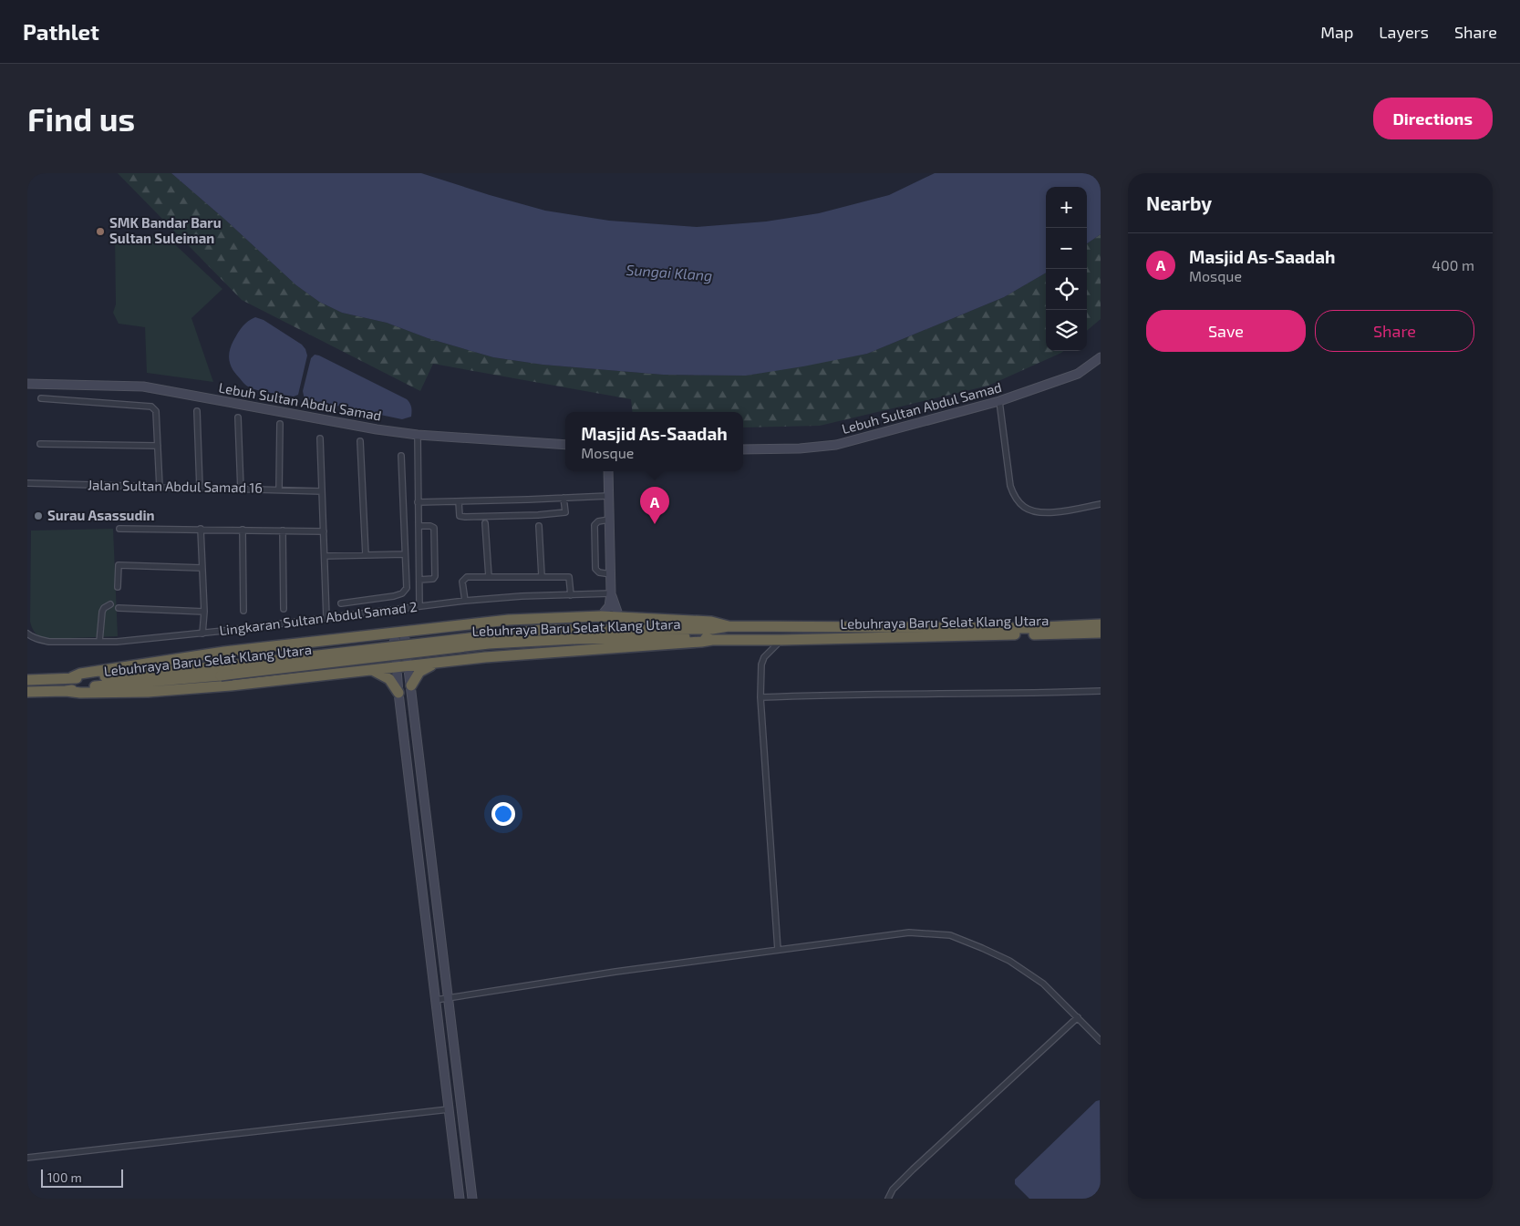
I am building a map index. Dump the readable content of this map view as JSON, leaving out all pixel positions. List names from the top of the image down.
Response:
{
  "streets": {
    "highway": ["Lebuhraya Baru Selat Klang Utara"],
    "street": ["Lebuh Sultan Abdul Samad", "Jalan Sultan Abdul Samad 16", "Lingkaran Sultan Abdul Samad 2"]
  },
  "water": ["Sungai Klang"],
  "places": ["SMK Bandar Baru Sultan Suleiman", "Surau Asassudin"],
  "scale_bar": "100 m",
  "page": {
    "header": "Pathlet",
    "nav": ["Map", "Layers", "Share"],
    "buttons": [
      "Directions",
      ["Save", "Share"]
    ],
    "title": "Find us",
    "heading": "Nearby",
    "map_buttons": ["+", "−"],
    "list": [
      {
        "mark": "A",
        "name": "Masjid As-Saadah",
        "note": "Mosque",
        "value": "400 m"
      }
    ],
    "popup": ["Masjid As-Saadah", "Mosque"],
    "pins": "A",
    "scale": "100 m"
  }
}
